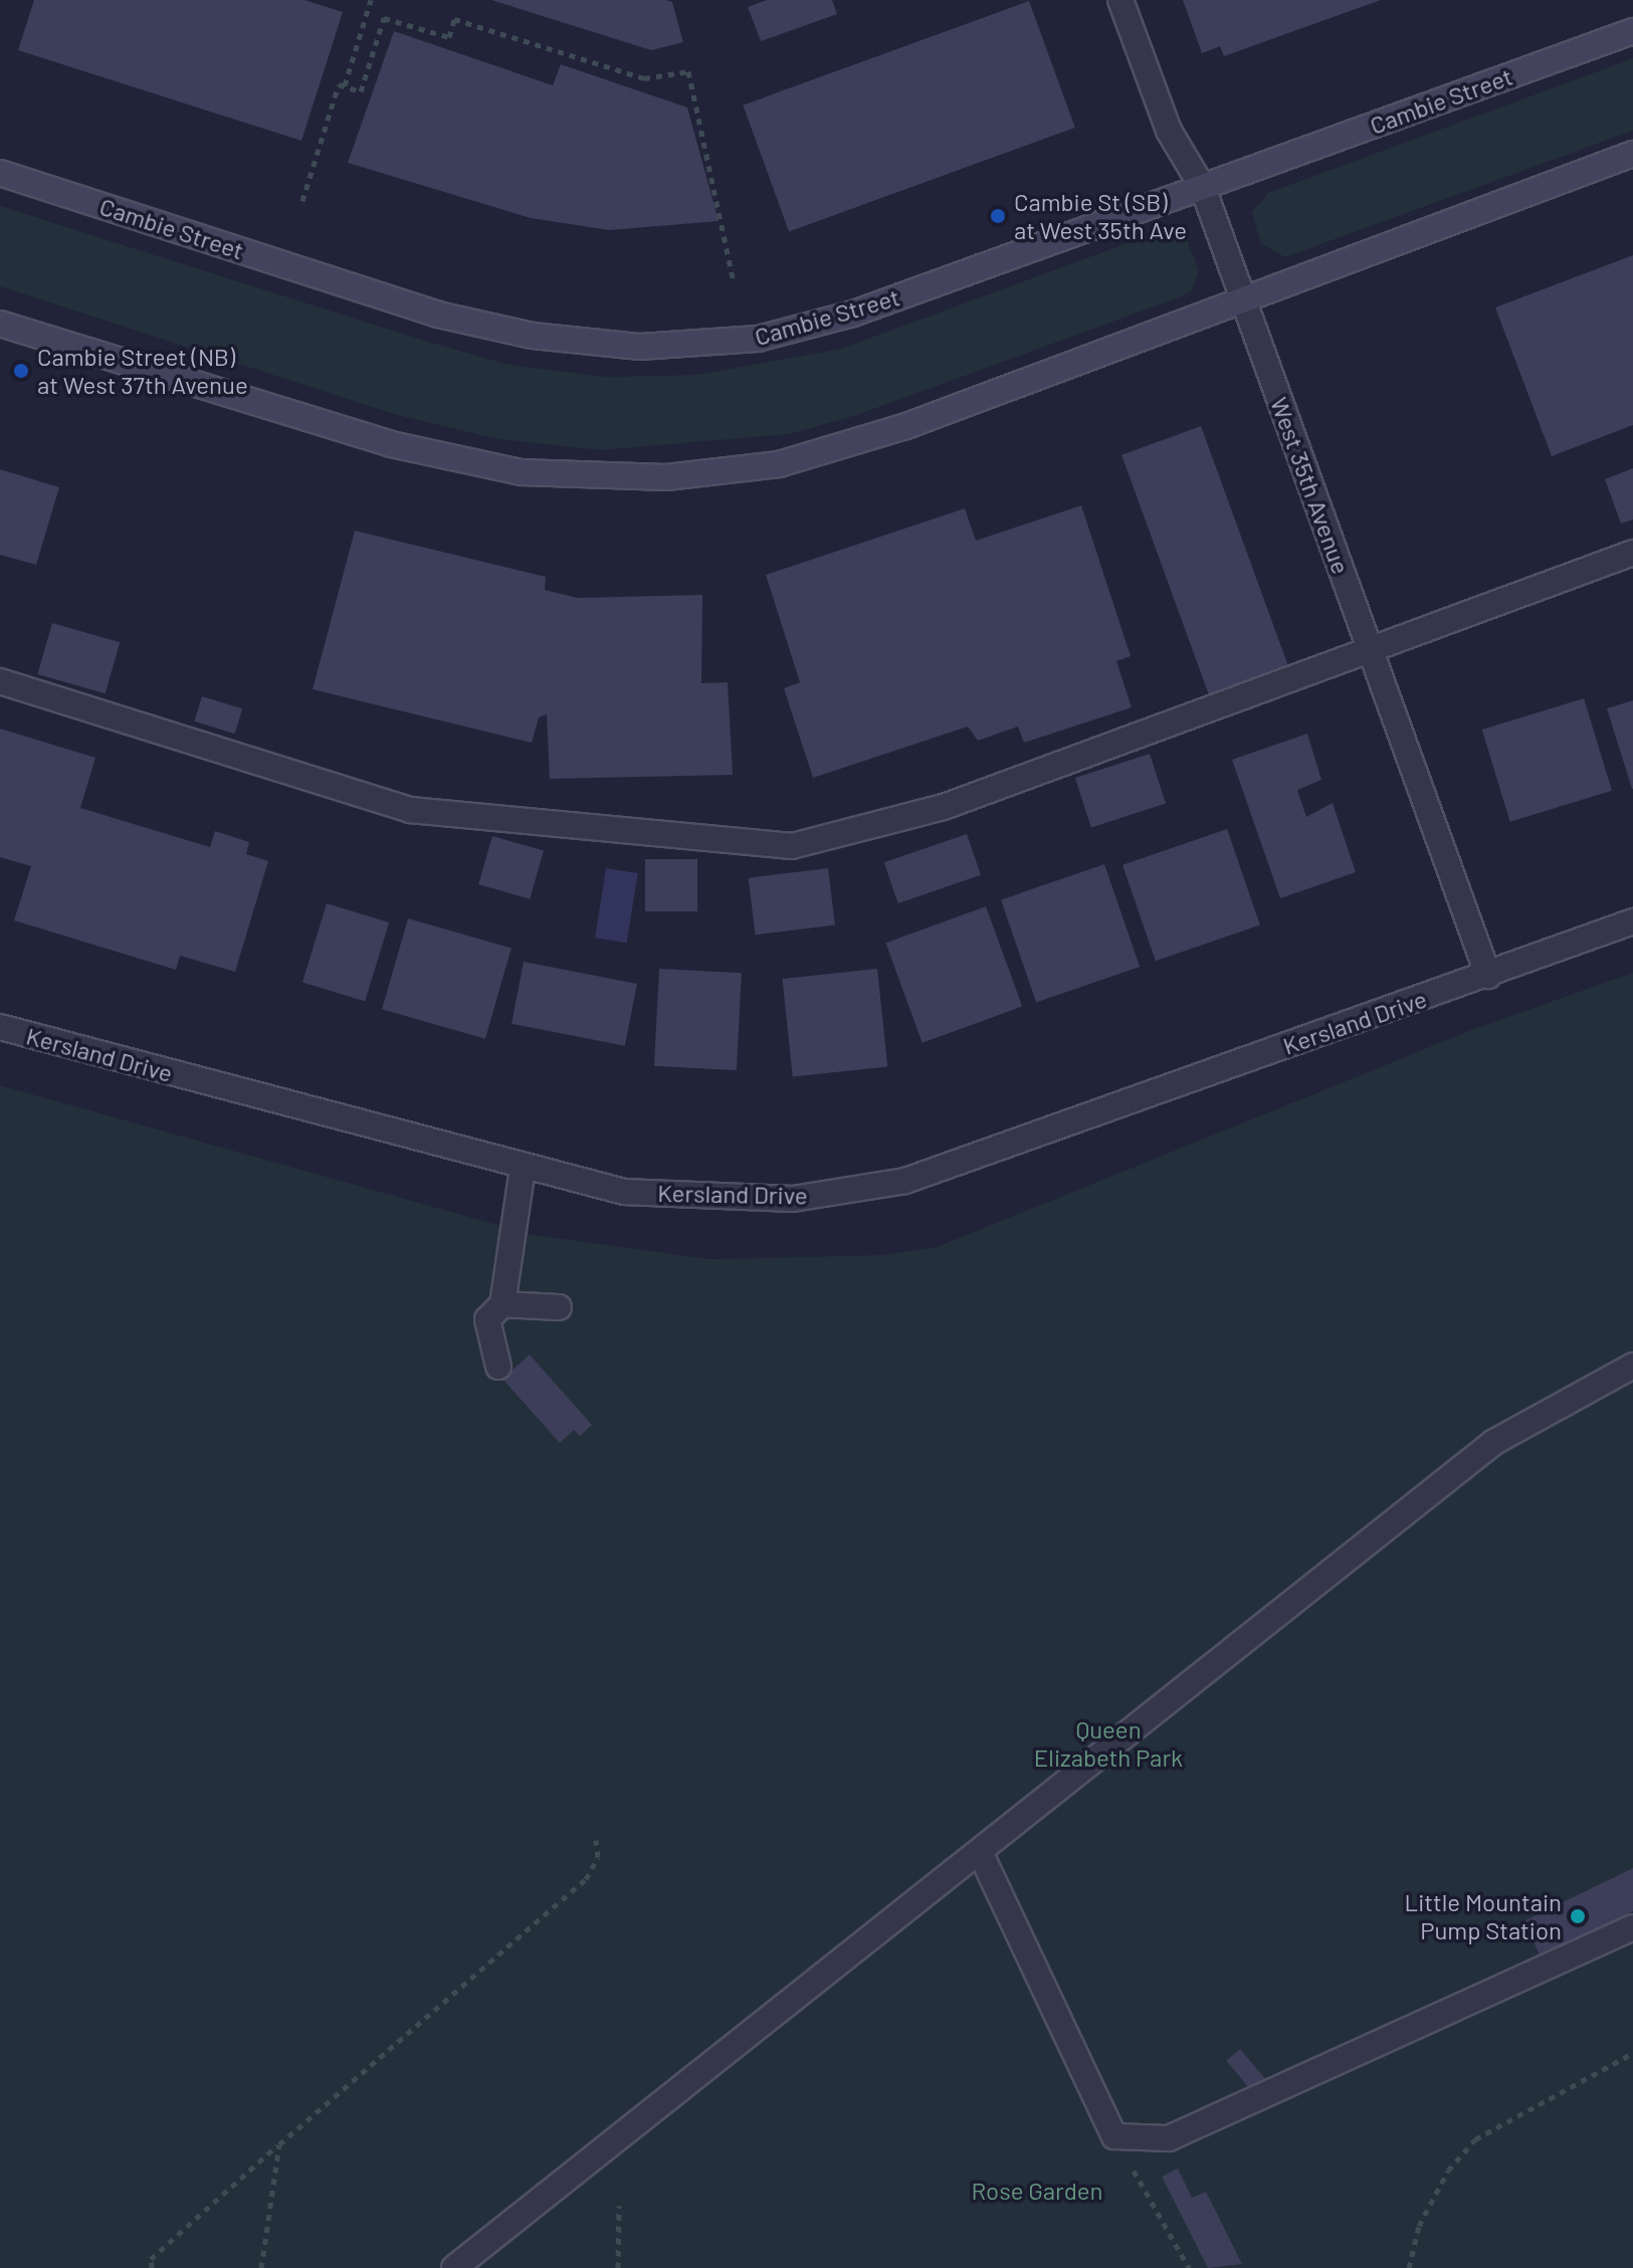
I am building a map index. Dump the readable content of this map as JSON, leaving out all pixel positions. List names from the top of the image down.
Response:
{
  "streets": {
    "main road": ["Cambie Street"],
    "street": ["West 35th Avenue", "Kersland Drive"]
  },
  "crossings": [
    ["Cambie Street", "West 35th Avenue"],
    ["West 35th Avenue", "Kersland Drive"]
  ],
  "parks": ["Queen Elizabeth Park", "Rose Garden"],
  "places": ["Cambie St (SB) at West 35th Ave", "Cambie Street (NB) at West 37th Avenue", "Little Mountain Pump Station"]
}
